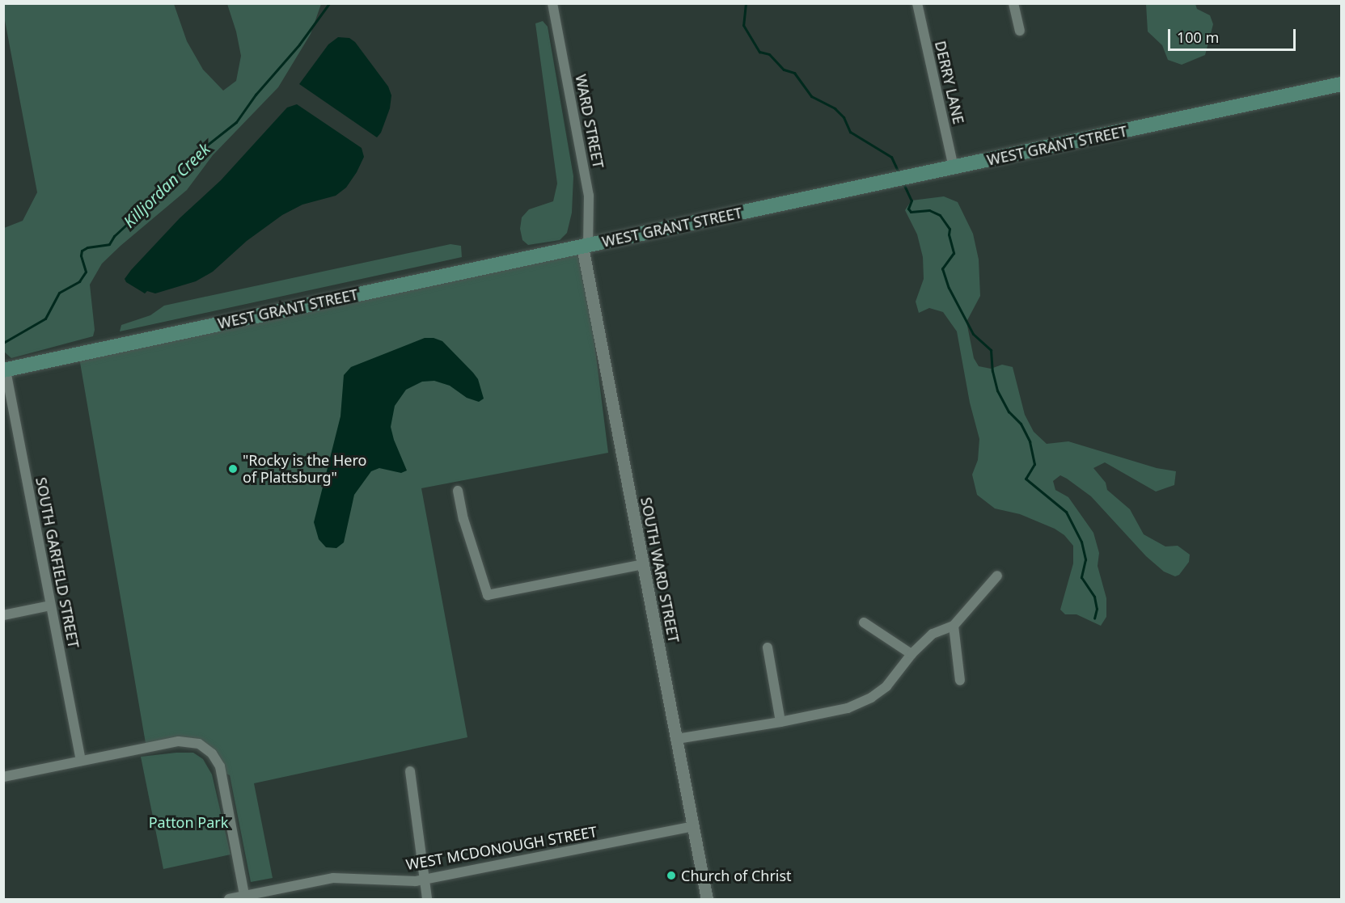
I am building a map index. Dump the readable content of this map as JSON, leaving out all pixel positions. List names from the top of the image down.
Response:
{
  "streets": {
    "main road": ["WEST GRANT STREET"],
    "street": [
      "DERRY LANE",
      "WARD STREET",
      "SOUTH GARFIELD STREET",
      "SOUTH WARD STREET",
      "WEST MCDONOUGH STREET"
    ]
  },
  "crossings": [
    ["DERRY LANE", "WEST GRANT STREET"],
    ["WARD STREET", "WEST GRANT STREET"],
    ["WARD STREET", "SOUTH WARD STREET"],
    ["WEST GRANT STREET", "SOUTH GARFIELD STREET"],
    ["WEST GRANT STREET", "SOUTH WARD STREET"],
    ["SOUTH WARD STREET", "WEST MCDONOUGH STREET"]
  ],
  "water": ["Killjordan Creek"],
  "parks": ["Patton Park"],
  "places": ["\"Rocky is the Hero of Plattsburg\"", "Church of Christ"],
  "scale_bar": "100 m"
}
